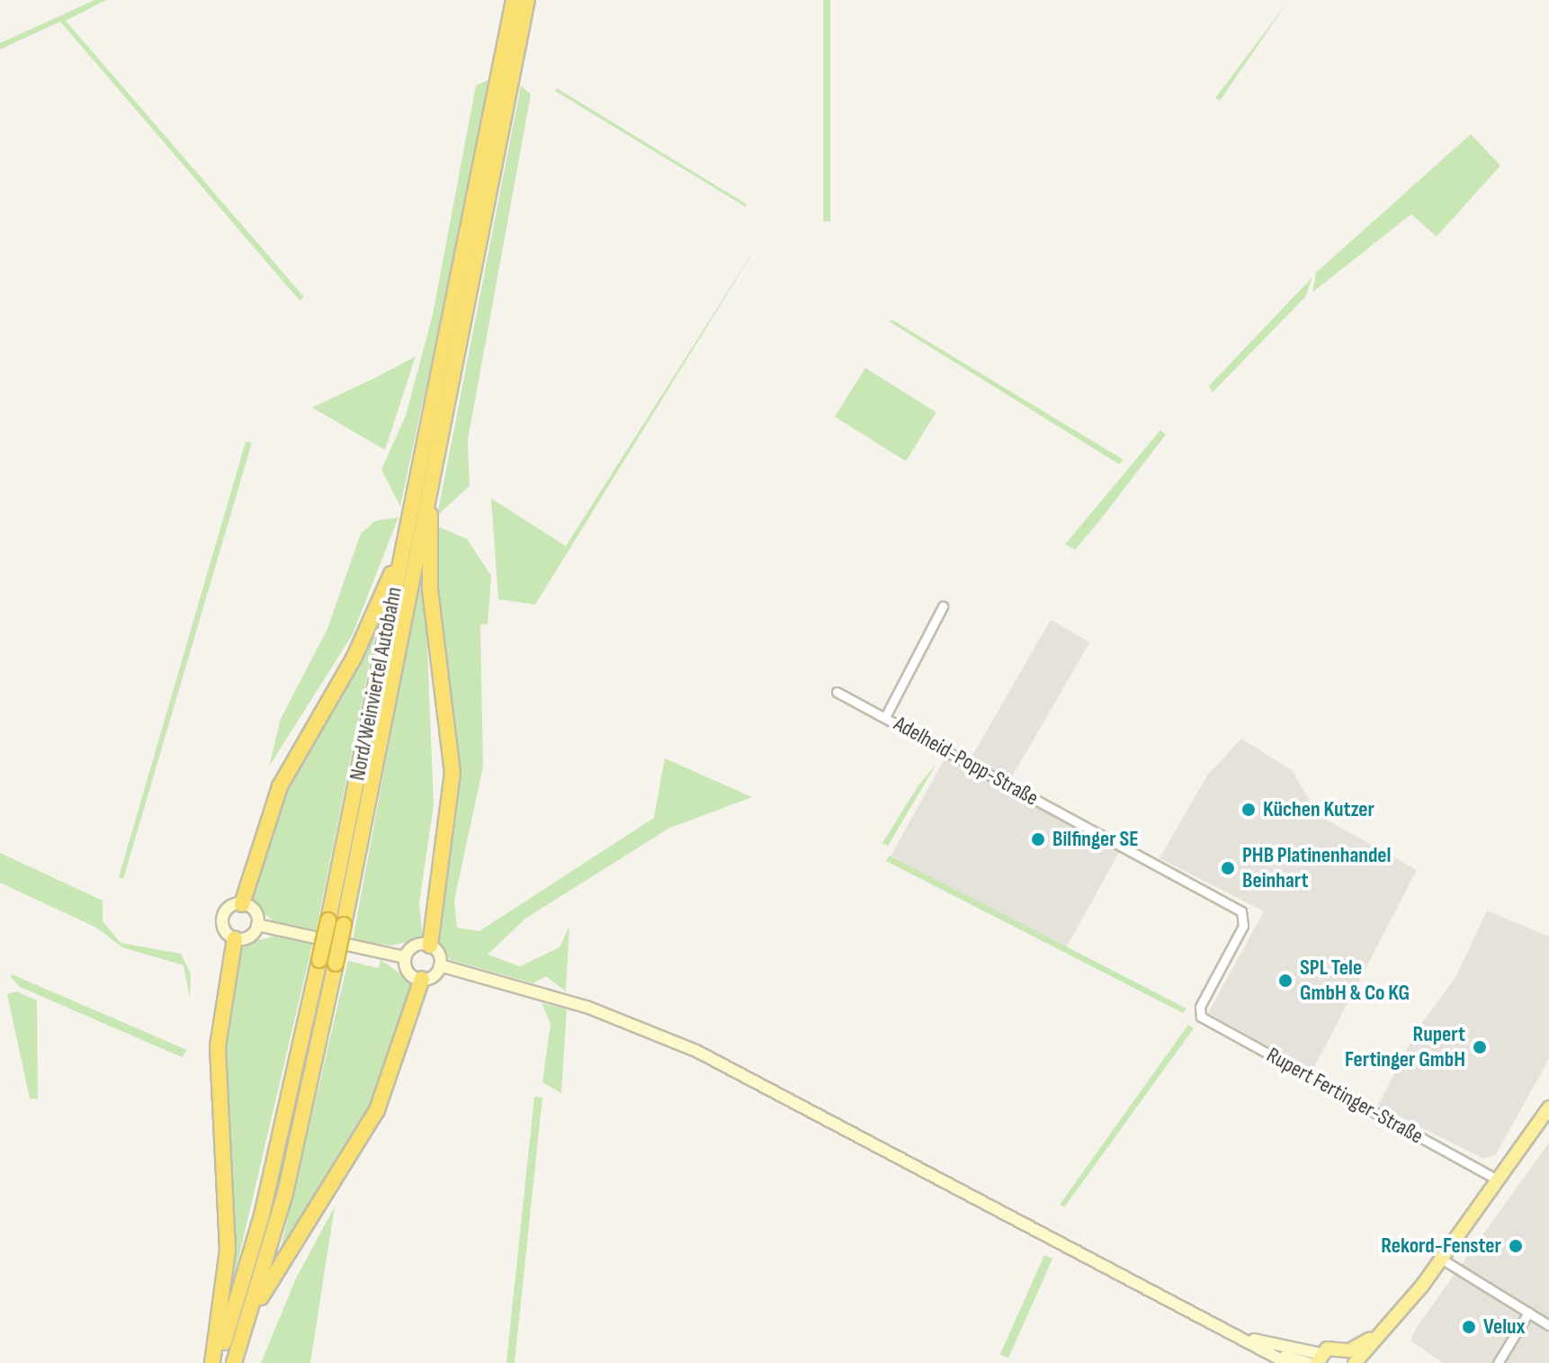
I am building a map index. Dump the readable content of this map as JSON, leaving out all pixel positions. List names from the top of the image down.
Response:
{
  "streets": {
    "highway": ["Nord/Weinviertel Autobahn"],
    "street": ["Adelheid-Popp-Straße", "Rupert Fertinger-Straße"]
  },
  "crossings": [
    ["Adelheid-Popp-Straße", "Rupert Fertinger-Straße"]
  ],
  "places": [
    "Küchen Kutzer",
    "Bilfinger SE",
    "PHB Platinenhandel Beinhart",
    "SPL Tele GmbH & Co KG",
    "Rupert Fertinger GmbH",
    "Rekord-Fenster",
    "Velux"
  ]
}
